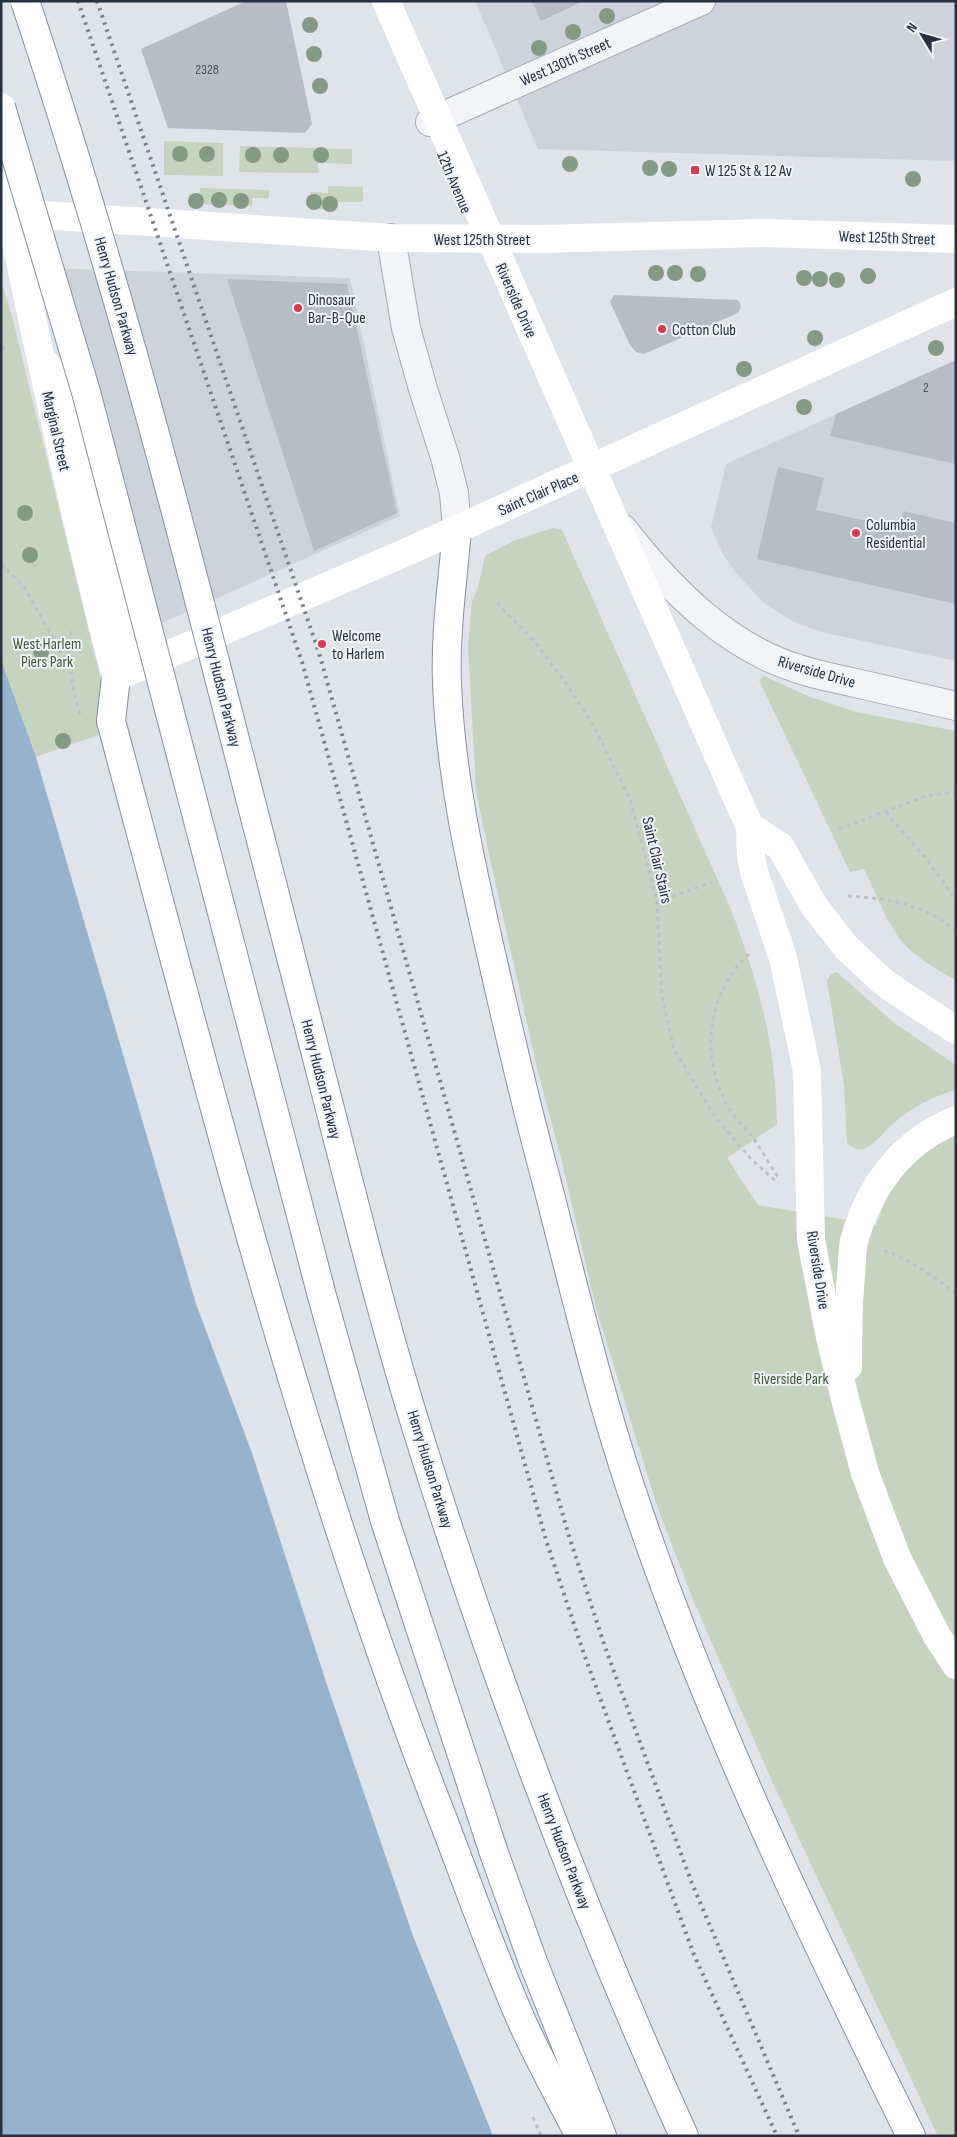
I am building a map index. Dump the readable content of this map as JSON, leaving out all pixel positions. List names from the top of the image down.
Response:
{
  "streets": {
    "main road": [
      "West 125th Street",
      "Henry Hudson Parkway",
      "Riverside Drive",
      "Marginal Street",
      "Saint Clair Place"
    ],
    "street": ["West 130th Street", "12th Avenue"],
    "path": ["Saint Clair Stairs"]
  },
  "crossings": [
    ["West 130th Street", "12th Avenue"],
    ["12th Avenue", "West 125th Street"],
    ["12th Avenue", "Riverside Drive"],
    ["12th Avenue", "Saint Clair Place"],
    ["West 125th Street", "Marginal Street"],
    ["Riverside Drive", "Saint Clair Place"],
    ["Marginal Street", "Saint Clair Place"]
  ],
  "parks": ["West Harlem Piers Park", "Riverside Park"],
  "places": {
    "transit": ["W 125 St & 12 Av"],
    "other": [
      "Dinosaur Bar-B-Que",
      "Cotton Club",
      "Columbia Residential",
      "Welcome to Harlem"
    ]
  },
  "house_numbers": ["2328", "2"],
  "north": "top left"
}
